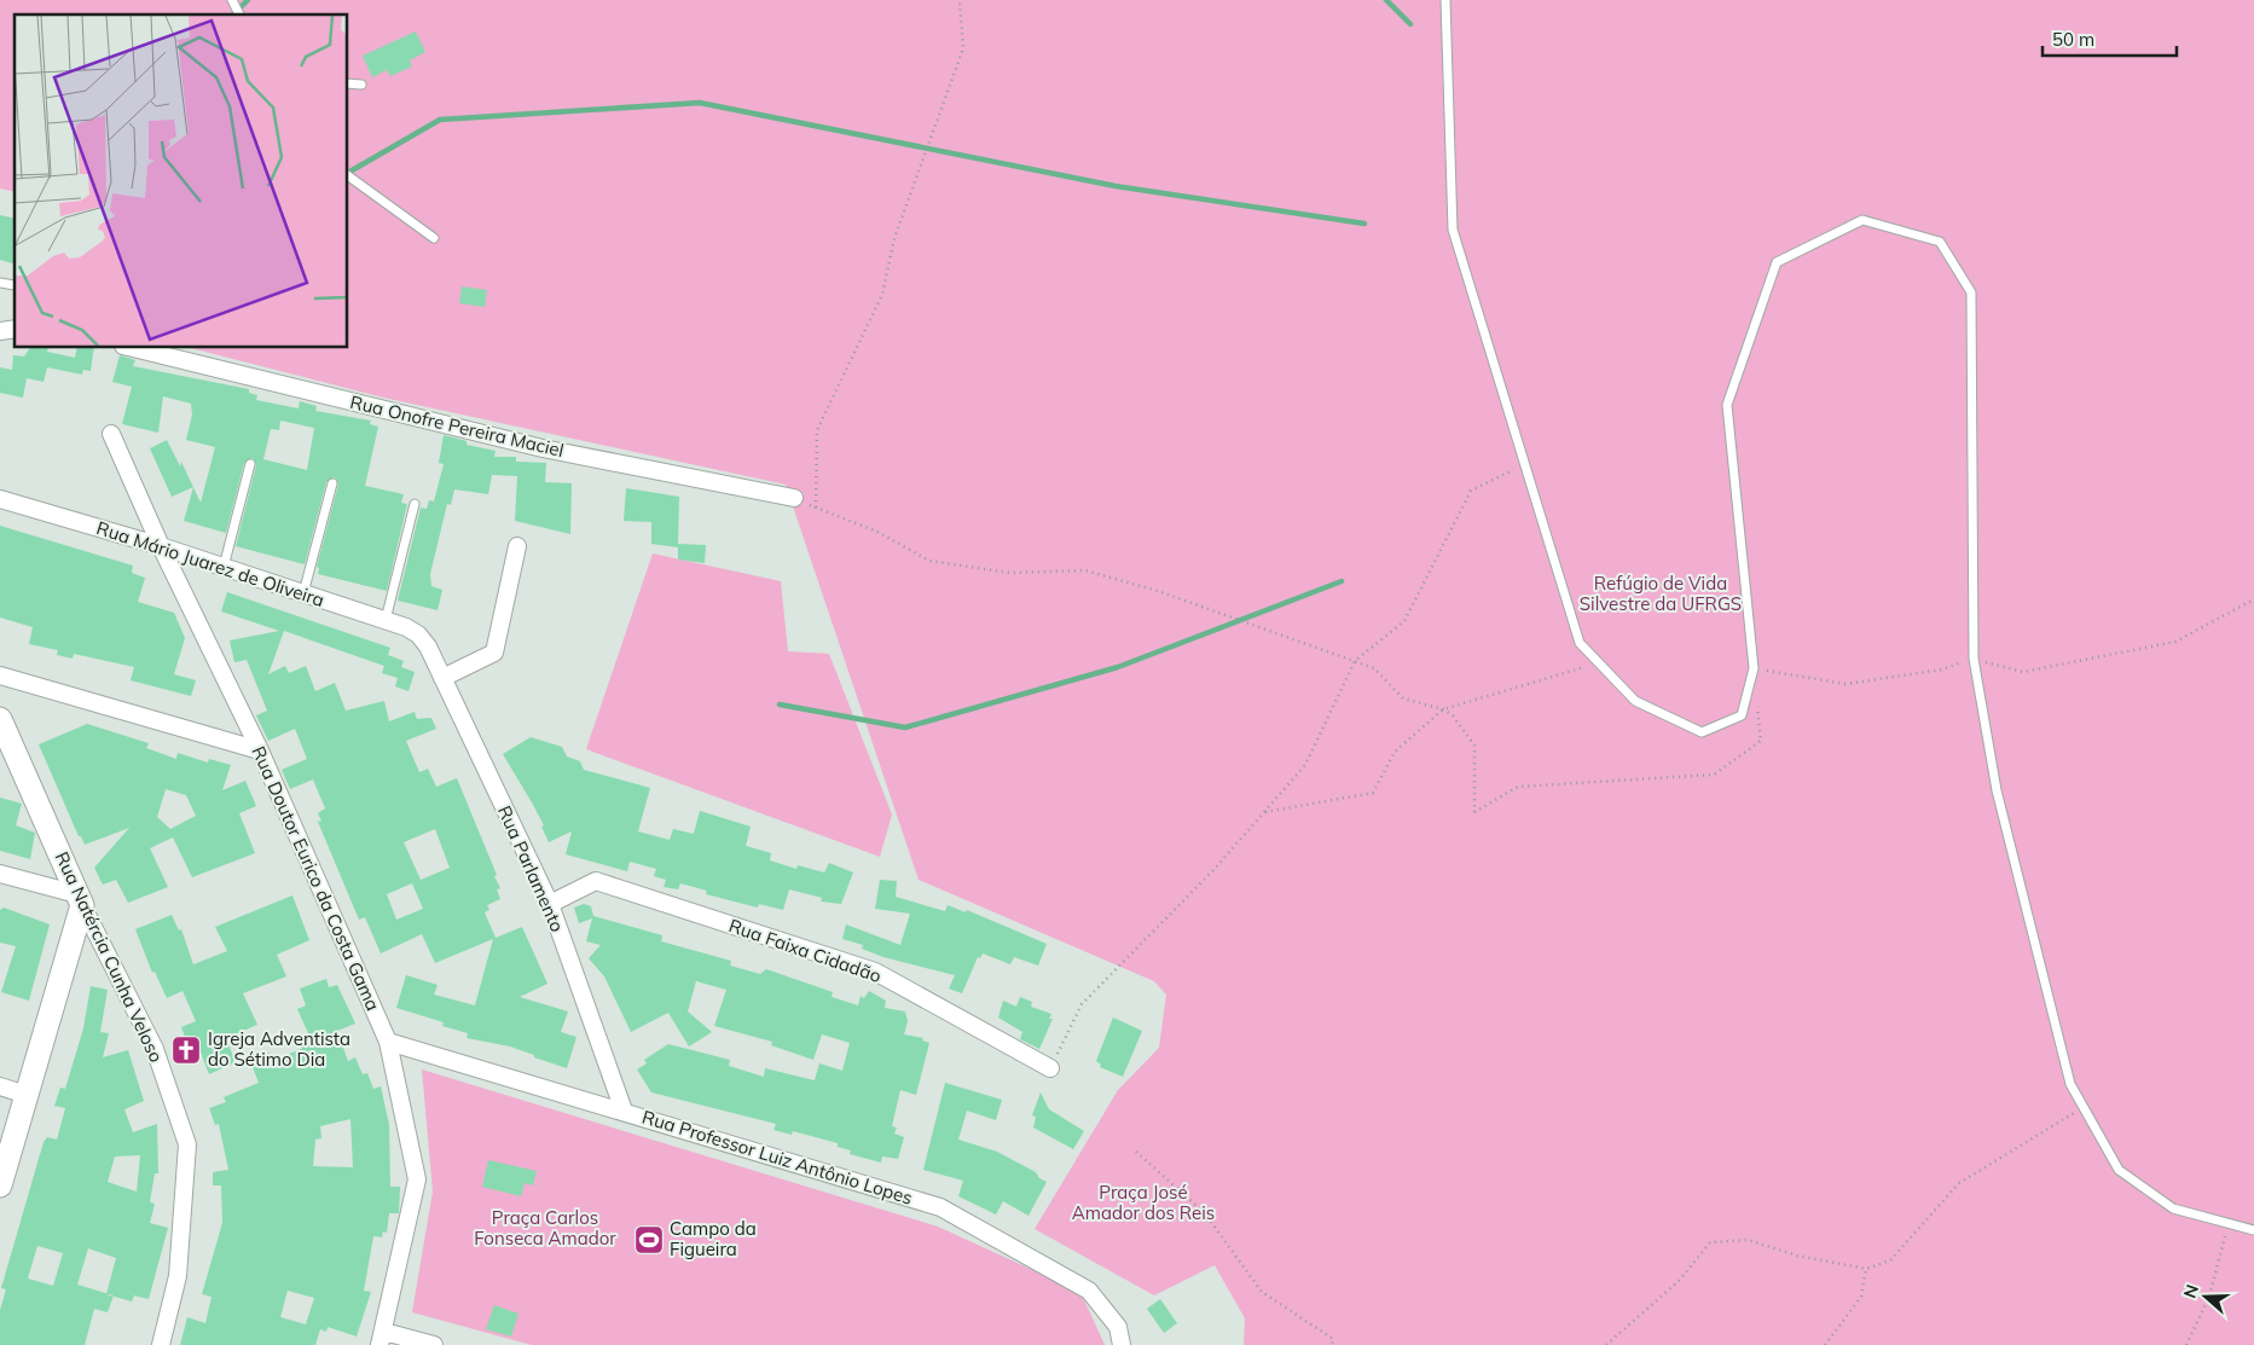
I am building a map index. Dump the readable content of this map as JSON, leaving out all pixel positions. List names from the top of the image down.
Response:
{
  "streets": {
    "street": [
      "Rua Onofre Pereira Maciel",
      "Rua Mário Juarez de Oliveira",
      "Rua Parlamento",
      "Rua Doutor Eurico da Costa Gama",
      "Rua Faixa Cidadão",
      "Rua Natércia Cunha Veloso",
      "Rua Professor Luiz Antônio Lopes"
    ]
  },
  "crossings": [
    ["Rua Mário Juarez de Oliveira", "Rua Parlamento"],
    ["Rua Mário Juarez de Oliveira", "Rua Doutor Eurico da Costa Gama"],
    ["Rua Parlamento", "Rua Faixa Cidadão"],
    ["Rua Parlamento", "Rua Professor Luiz Antônio Lopes"],
    ["Rua Doutor Eurico da Costa Gama", "Rua Professor Luiz Antônio Lopes"]
  ],
  "parks": ["Refúgio de Vida Silvestre da UFRGS", "Praça José Amador dos Reis", "Praça Carlos Fonseca Amador"],
  "places": {
    "church": ["Igreja Adventista do Sétimo Dia"],
    "sports": ["Campo da Figueira"]
  },
  "scale_bar": "50 m",
  "north": "left"
}
